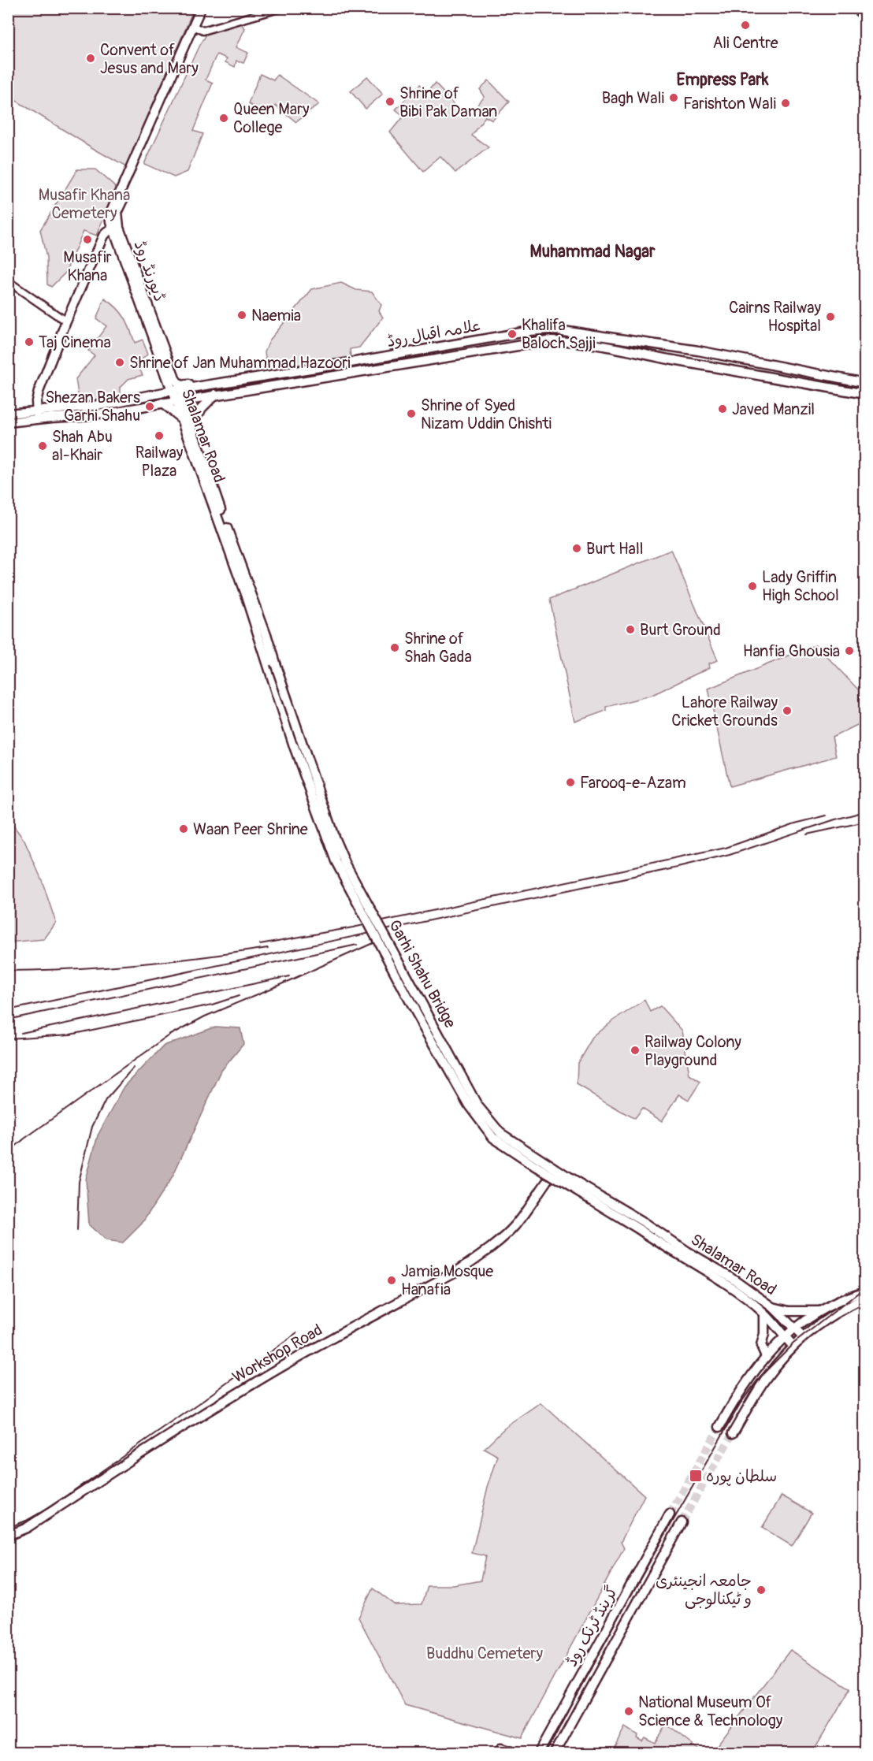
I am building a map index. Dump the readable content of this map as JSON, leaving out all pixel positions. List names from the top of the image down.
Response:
{
  "streets": {
    "main road": [
      "ڈیورنڈ روڈ",
      "علامہ اقبال روڈ",
      "Shalamar Road",
      "Garhi Shahu Bridge",
      "Workshop Road",
      "گرینڈ ٹرنک روڈ"
    ]
  },
  "crossings": [
    ["ڈیورنڈ روڈ", "علامہ اقبال روڈ"],
    ["ڈیورنڈ روڈ", "Shalamar Road"],
    ["علامہ اقبال روڈ", "Shalamar Road"],
    ["Shalamar Road", "Garhi Shahu Bridge"]
  ],
  "districts": ["Empress Park", "Muhammad Nagar"],
  "parks": ["Musafir Khana Cemetery", "Buddhu Cemetery"],
  "places": {
    "other": [
      "Ali Centre",
      "Convent of Jesus and Mary",
      "Bagh Wali",
      "Shrine of Bibi Pak Daman",
      "Farishton Wali",
      "Queen Mary College",
      "Musafir Khana",
      "Naemia",
      "Cairns Railway Hospital",
      "Khalifa Baloch Sajji",
      "Taj Cinema",
      "Shrine of Jan Muhammad Hazoori",
      "Shezan Bakers Garhi Shahu",
      "Javed Manzil",
      "Shrine of Syed Nizam Uddin Chishti",
      "Railway Plaza",
      "Shah Abu al-Khair",
      "Burt Hall",
      "Lady Griffin High School",
      "Burt Ground",
      "Shrine of Shah Gada",
      "Hanfia Ghousia",
      "Lahore Railway Cricket Grounds",
      "Farooq-e-Azam",
      "Waan Peer Shrine",
      "Railway Colony Playground",
      "Jamia Mosque Hanafia",
      "جامعہ انجینئری و ٹیکنالوجی",
      "National Museum Of Science & Technology"
    ],
    "transit": ["سلطان پورہ"]
  }
}
